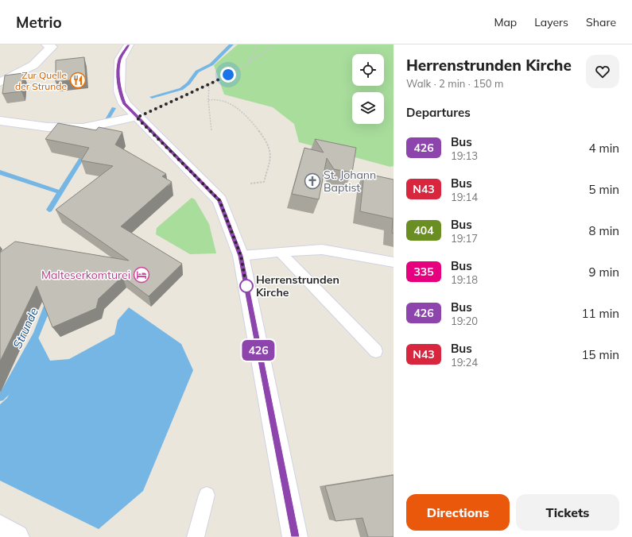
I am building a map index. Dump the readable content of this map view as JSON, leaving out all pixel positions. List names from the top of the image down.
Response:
{
  "water": ["Strunde"],
  "places": {
    "restaurant": ["Zur Quelle der Strunde"],
    "church": ["St. Johann Baptist"],
    "hotel": ["Malteserkomturei"],
    "other": ["Herrenstrunden Kirche"]
  },
  "lines": ["bus line 426"],
  "page": {
    "header": "Metrio",
    "nav": ["Map", "Layers", "Share"],
    "on_map": "426",
    "heading": [
      ["Herrenstrunden Kirche", "Walk · 2 min · 150 m"],
      "Departures"
    ],
    "list": [
      {
        "mark": "426",
        "name": "Bus",
        "note": "19:13",
        "value": "4 min"
      },
      {
        "mark": "N43",
        "name": "Bus",
        "note": "19:14",
        "value": "5 min"
      },
      {
        "mark": "404",
        "name": "Bus",
        "note": "19:17",
        "value": "8 min"
      },
      {
        "mark": "335",
        "name": "Bus",
        "note": "19:18",
        "value": "9 min"
      },
      {
        "mark": "426",
        "name": "Bus",
        "note": "19:20",
        "value": "11 min"
      },
      {
        "mark": "N43",
        "name": "Bus",
        "note": "19:24",
        "value": "15 min"
      }
    ],
    "buttons": ["Directions", "Tickets"]
  }
}
